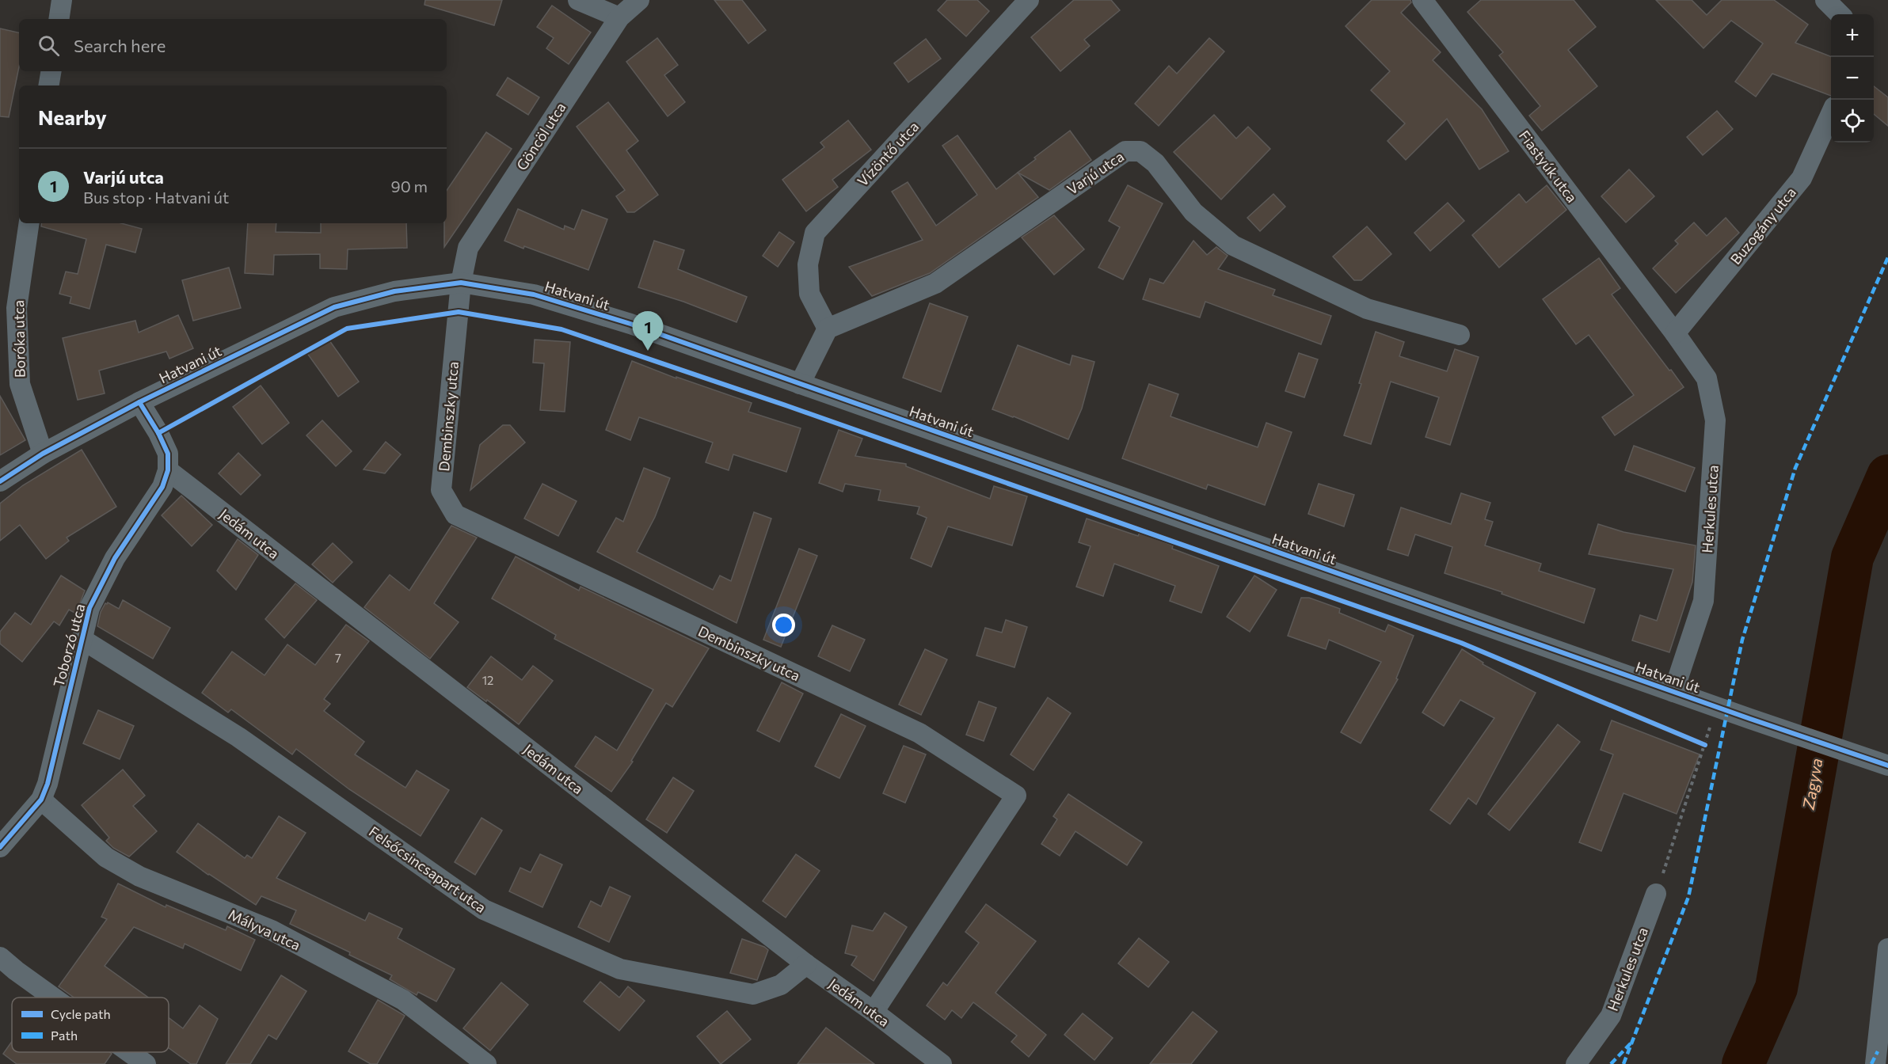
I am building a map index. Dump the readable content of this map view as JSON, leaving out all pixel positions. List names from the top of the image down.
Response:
{
  "streets": {
    "street": [
      "Göncöl utca",
      "Vízöntő utca",
      "Fiastyúk utca",
      "Varjú utca",
      "Buzogány utca",
      "Hatvani út",
      "Boróka utca",
      "Dembinszky utca",
      "Herkules utca",
      "Jedám utca",
      "Toborzó utca",
      "Felsőcsincsapart utca",
      "Mályva utca"
    ]
  },
  "crossings": [
    ["Göncöl utca", "Hatvani út"],
    ["Göncöl utca", "Dembinszky utca"],
    ["Vízöntő utca", "Varjú utca"],
    ["Fiastyúk utca", "Buzogány utca"],
    ["Fiastyúk utca", "Herkules utca"],
    ["Buzogány utca", "Herkules utca"],
    ["Hatvani út", "Boróka utca"],
    ["Hatvani út", "Dembinszky utca"],
    ["Hatvani út", "Herkules utca"],
    ["Dembinszky utca", "Jedám utca"],
    ["Jedám utca", "Toborzó utca"],
    ["Jedám utca", "Felsőcsincsapart utca"],
    ["Toborzó utca", "Felsőcsincsapart utca"],
    ["Toborzó utca", "Mályva utca"]
  ],
  "water": ["Zagyva"],
  "house_numbers": ["7", "12"],
  "legend": ["Cycle path", "Path"],
  "page": {
    "map_buttons": ["+", "−"],
    "search": "Search here",
    "heading": "Nearby",
    "list": [
      {
        "mark": "1",
        "name": "Varjú utca",
        "note": "Bus stop · Hatvani út",
        "value": "90 m"
      }
    ],
    "pins": "1"
  }
}
